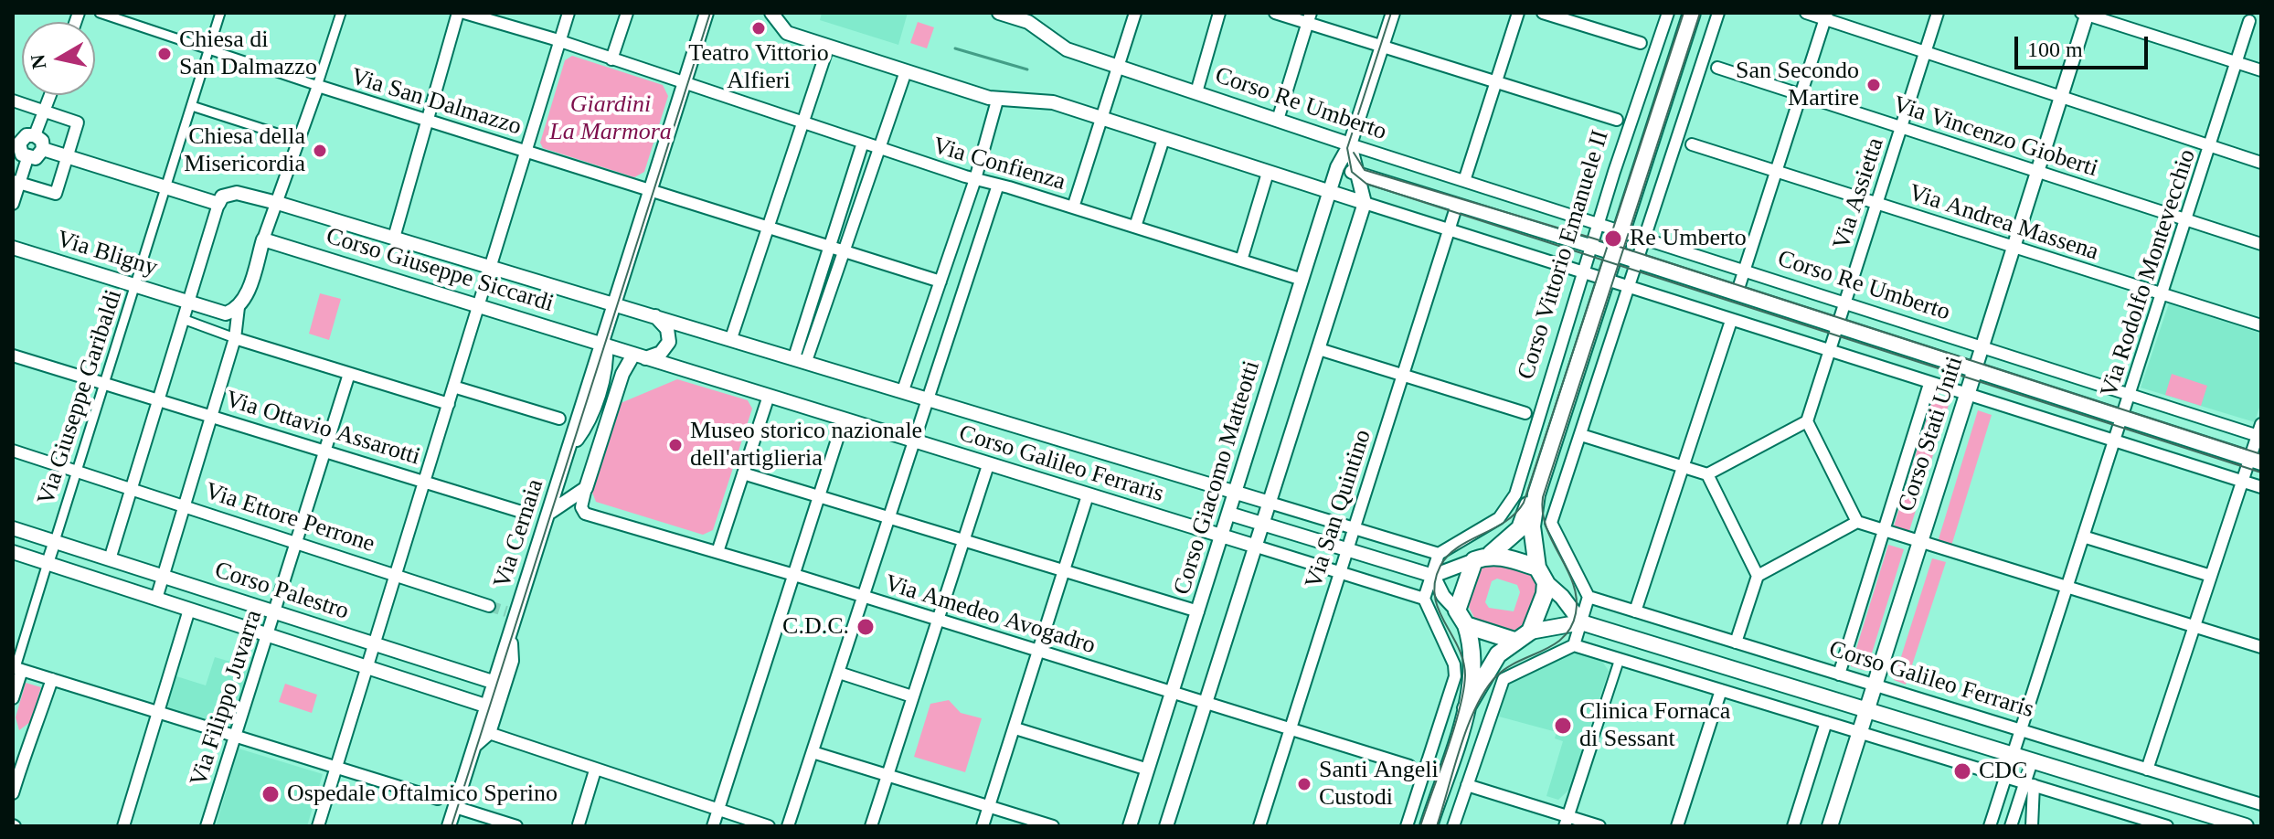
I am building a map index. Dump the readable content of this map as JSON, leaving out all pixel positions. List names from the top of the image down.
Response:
{
  "streets": {
    "main road": [
      "Corso Re Umberto",
      "Corso Vittorio Emanuele II",
      "Corso Stati Uniti",
      "Corso Galileo Ferraris"
    ],
    "street": [
      "Via San Dalmazzo",
      "Via Vincenzo Gioberti",
      "Via Confienza",
      "Via Assietta",
      "Via Andrea Massena",
      "Via Bligny",
      "Corso Giuseppe Siccardi",
      "Via Rodolfo Montevecchio",
      "Via Giuseppe Garibaldi",
      "Via Ottavio Assarotti",
      "Corso Giacomo Matteotti",
      "Via San Quintino",
      "Via Ettore Perrone",
      "Via Cernaia",
      "Corso Palestro",
      "Via Amedeo Avogadro",
      "Via Filippo Juvarra"
    ]
  },
  "crossings": [
    ["Via San Dalmazzo", "Via Giuseppe Garibaldi"],
    ["Via San Dalmazzo", "Via Cernaia"],
    ["Corso Re Umberto", "Via Assietta"],
    ["Corso Re Umberto", "Corso Vittorio Emanuele II"],
    ["Corso Re Umberto", "Via Rodolfo Montevecchio"],
    ["Corso Re Umberto", "Corso Stati Uniti"],
    ["Corso Re Umberto", "Corso Giacomo Matteotti"],
    ["Corso Re Umberto", "Via San Quintino"],
    ["Via Vincenzo Gioberti", "Via Assietta"],
    ["Via Vincenzo Gioberti", "Via Rodolfo Montevecchio"],
    ["Via Vincenzo Gioberti", "Corso Stati Uniti"],
    ["Via Confienza", "Corso Giacomo Matteotti"],
    ["Via Confienza", "Via Cernaia"],
    ["Via Assietta", "Via Andrea Massena"],
    ["Via Andrea Massena", "Via Rodolfo Montevecchio"],
    ["Via Andrea Massena", "Corso Stati Uniti"],
    ["Via Bligny", "Via Giuseppe Garibaldi"],
    ["Corso Vittorio Emanuele II", "Corso Galileo Ferraris"],
    ["Corso Giuseppe Siccardi", "Corso Galileo Ferraris"],
    ["Corso Giuseppe Siccardi", "Via Cernaia"],
    ["Via Rodolfo Montevecchio", "Corso Galileo Ferraris"],
    ["Via Giuseppe Garibaldi", "Via Ottavio Assarotti"],
    ["Via Giuseppe Garibaldi", "Via Ettore Perrone"],
    ["Via Giuseppe Garibaldi", "Corso Palestro"],
    ["Via Ottavio Assarotti", "Via Cernaia"],
    ["Via Ottavio Assarotti", "Via Filippo Juvarra"],
    ["Corso Stati Uniti", "Corso Galileo Ferraris"],
    ["Corso Galileo Ferraris", "Corso Giacomo Matteotti"],
    ["Corso Galileo Ferraris", "Via San Quintino"],
    ["Corso Galileo Ferraris", "Via Cernaia"],
    ["Corso Giacomo Matteotti", "Via Amedeo Avogadro"],
    ["Via San Quintino", "Via Amedeo Avogadro"],
    ["Via Ettore Perrone", "Via Filippo Juvarra"],
    ["Via Cernaia", "Corso Palestro"],
    ["Corso Palestro", "Via Filippo Juvarra"]
  ],
  "parks": ["Giardini La Marmora"],
  "places": [
    "Teatro Vittorio Alfieri",
    "Chiesa di San Dalmazzo",
    "San Secondo Martire",
    "Chiesa della Misericordia",
    "Re Umberto",
    "Museo storico nazionale dell'artiglieria",
    "C.D.C.",
    "Clinica Fornaca di Sessant",
    "CDC",
    "Santi Angeli Custodi",
    "Ospedale Oftalmico Sperino"
  ],
  "scale_bar": "100 m",
  "north": "left"
}
